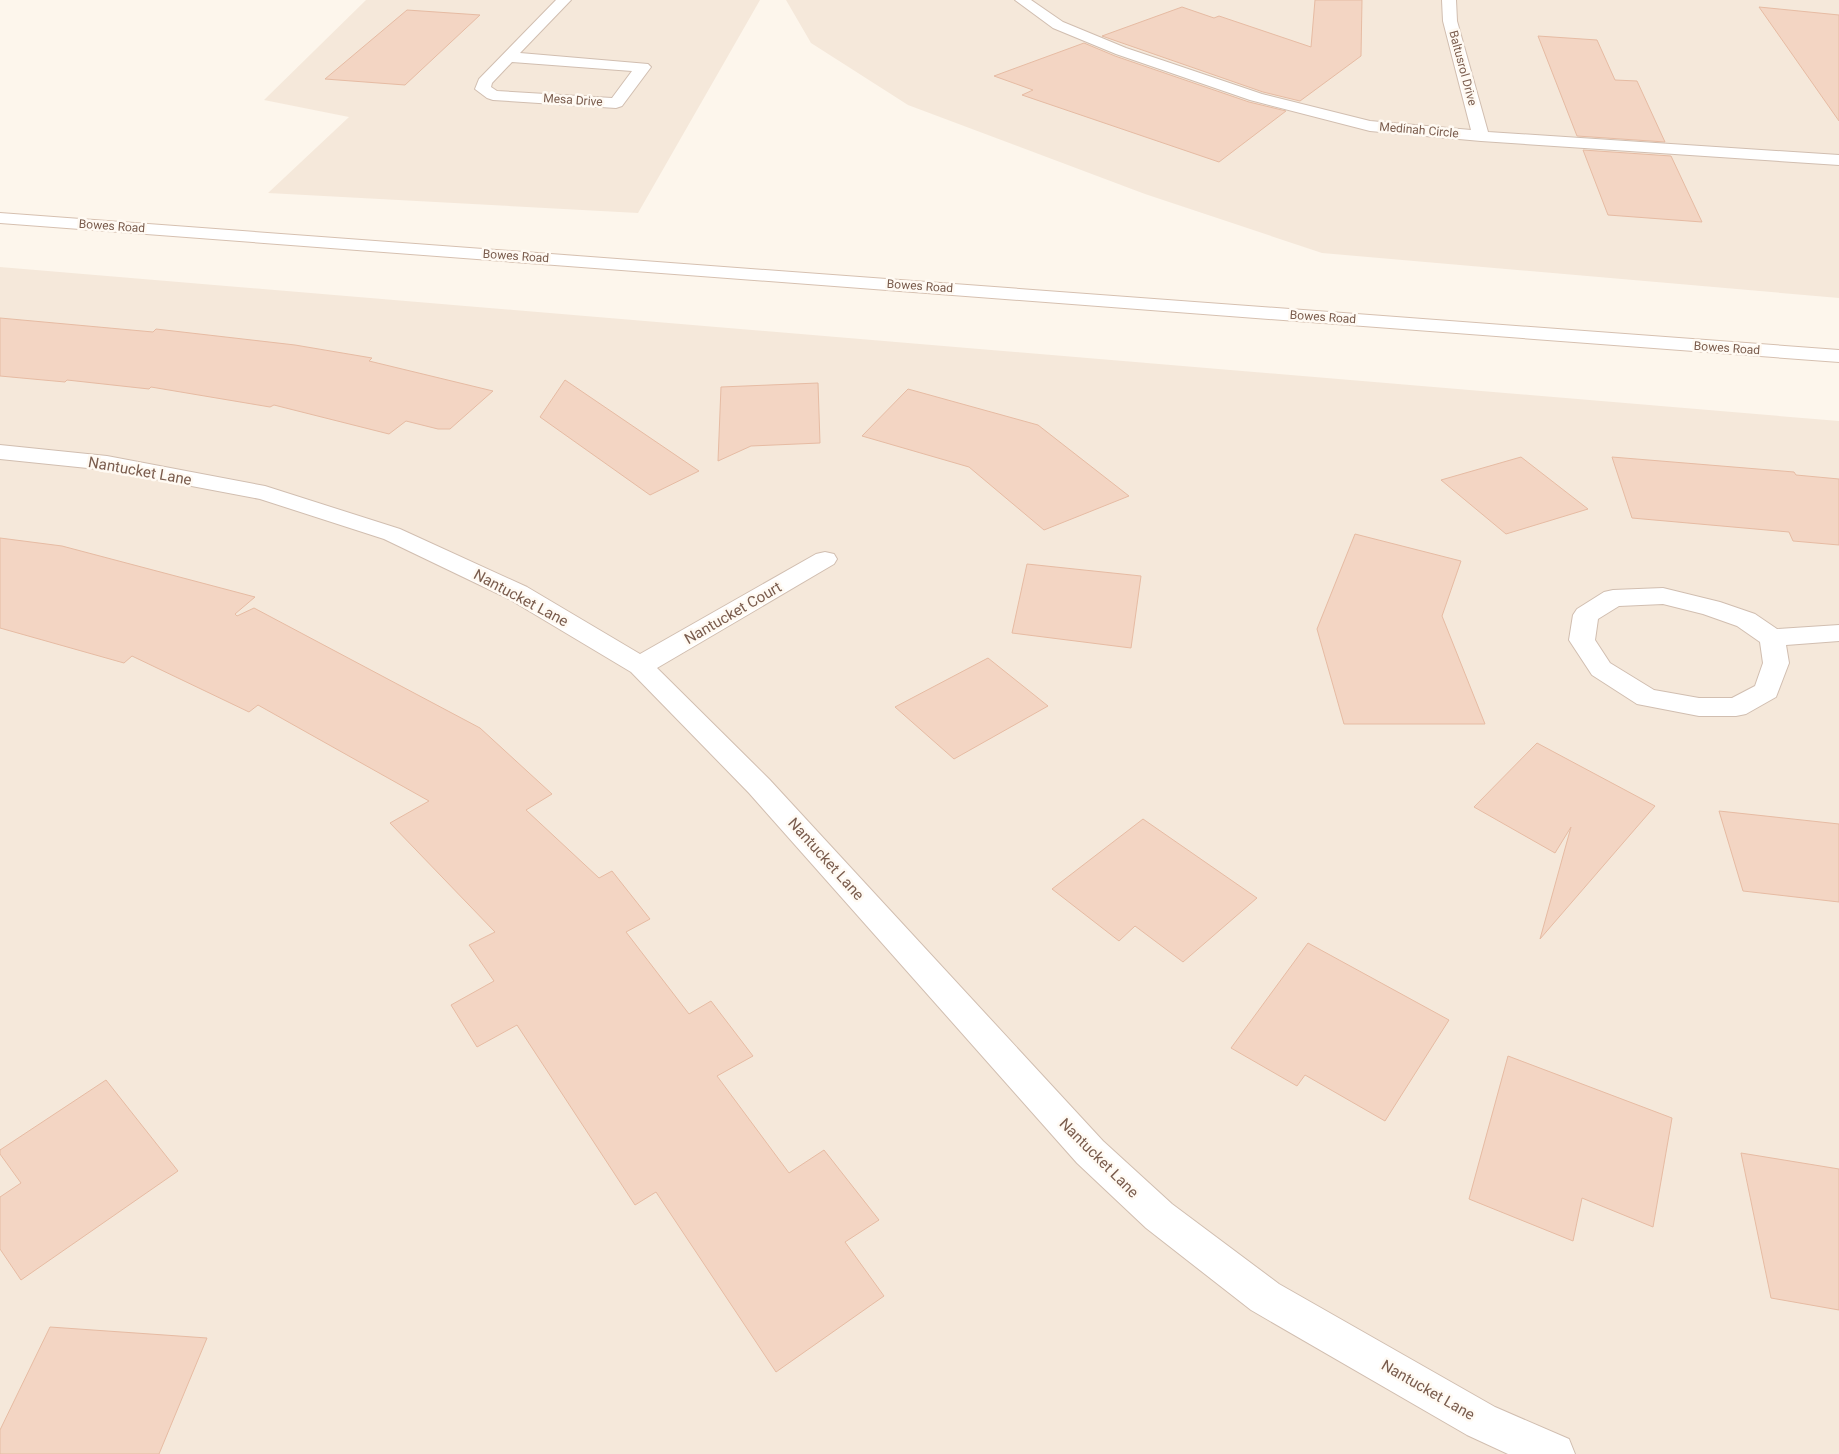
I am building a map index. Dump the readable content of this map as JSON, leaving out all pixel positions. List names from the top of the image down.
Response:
{
  "streets": {
    "street": [
      "Baltusrol Drive",
      "Mesa Drive",
      "Medinah Circle",
      "Bowes Road",
      "Nantucket Lane",
      "Nantucket Court"
    ]
  },
  "crossings": [
    ["Baltusrol Drive", "Medinah Circle"],
    ["Nantucket Lane", "Nantucket Court"]
  ]
}
